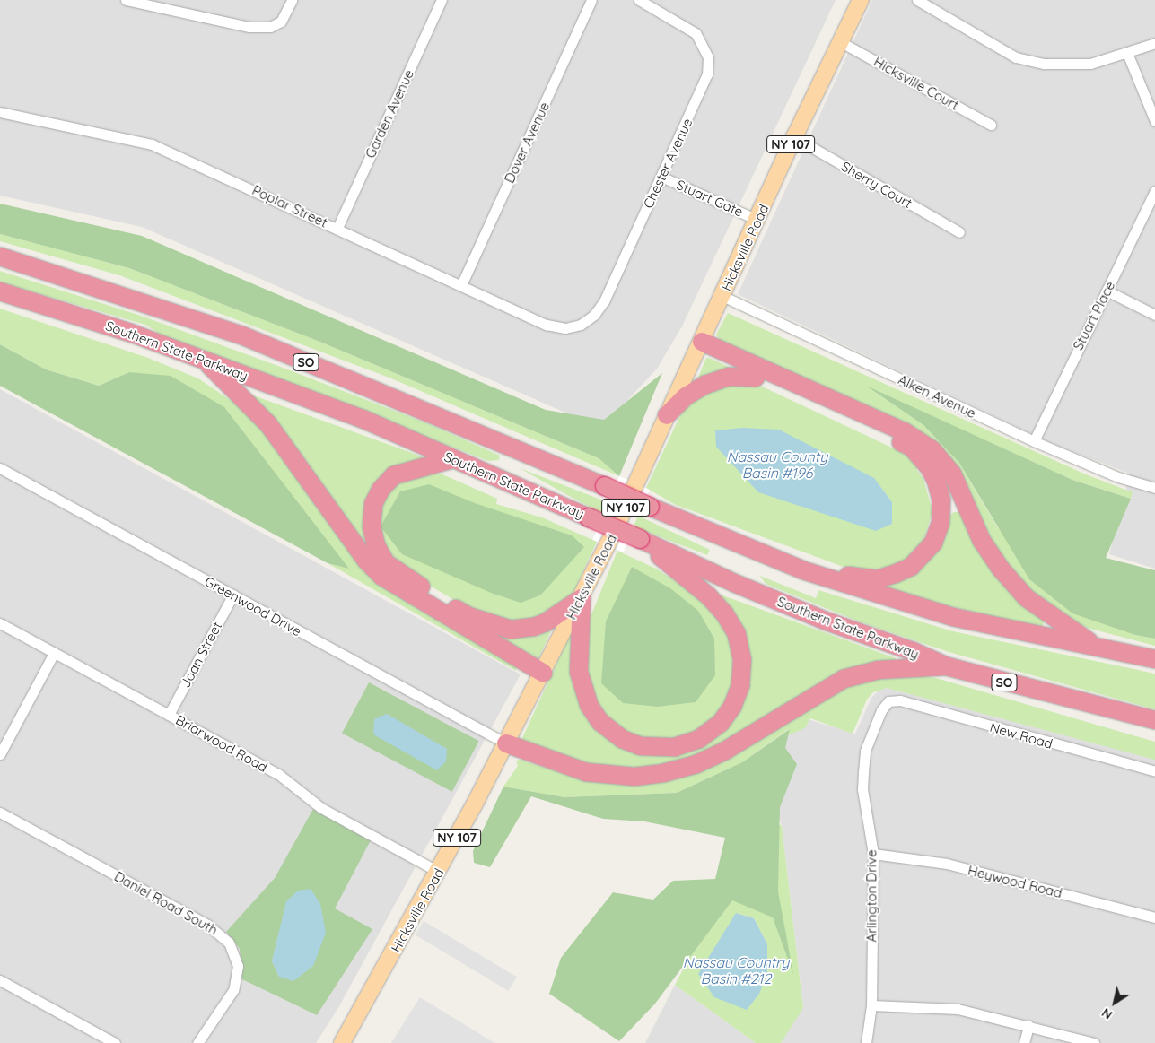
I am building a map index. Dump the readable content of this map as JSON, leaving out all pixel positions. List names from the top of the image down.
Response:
{
  "streets": {
    "highway": ["Southern State Parkway", "SO"],
    "main road": ["NY 107", "Hicksville Road"],
    "street": [
      "Hicksville Court",
      "Garden Avenue",
      "Dover Avenue",
      "Chester Avenue",
      "Sherry Court",
      "Stuart Gate",
      "Poplar Street",
      "Stuart Place",
      "Alken Avenue",
      "Greenwood Drive",
      "Joan Street",
      "New Road",
      "Briarwood Road",
      "Heywood Road",
      "Arlington Drive",
      "Daniel Road South"
    ]
  },
  "crossings": [
    ["Hicksville Court", "Hicksville Road"],
    ["Garden Avenue", "Poplar Street"],
    ["Dover Avenue", "Poplar Street"],
    ["Chester Avenue", "Stuart Gate"],
    ["Chester Avenue", "Poplar Street"],
    ["Sherry Court", "Hicksville Road"],
    ["Stuart Gate", "Hicksville Road"],
    ["Hicksville Road", "Alken Avenue"],
    ["Hicksville Road", "Greenwood Drive"],
    ["Hicksville Road", "Briarwood Road"],
    ["Stuart Place", "Alken Avenue"],
    ["Greenwood Drive", "Joan Street"],
    ["Joan Street", "Briarwood Road"],
    ["New Road", "Arlington Drive"],
    ["Heywood Road", "Arlington Drive"]
  ],
  "water": ["Nassau County Basin #196", "Nassau Country Basin #212"],
  "north": "bottom left"
}
